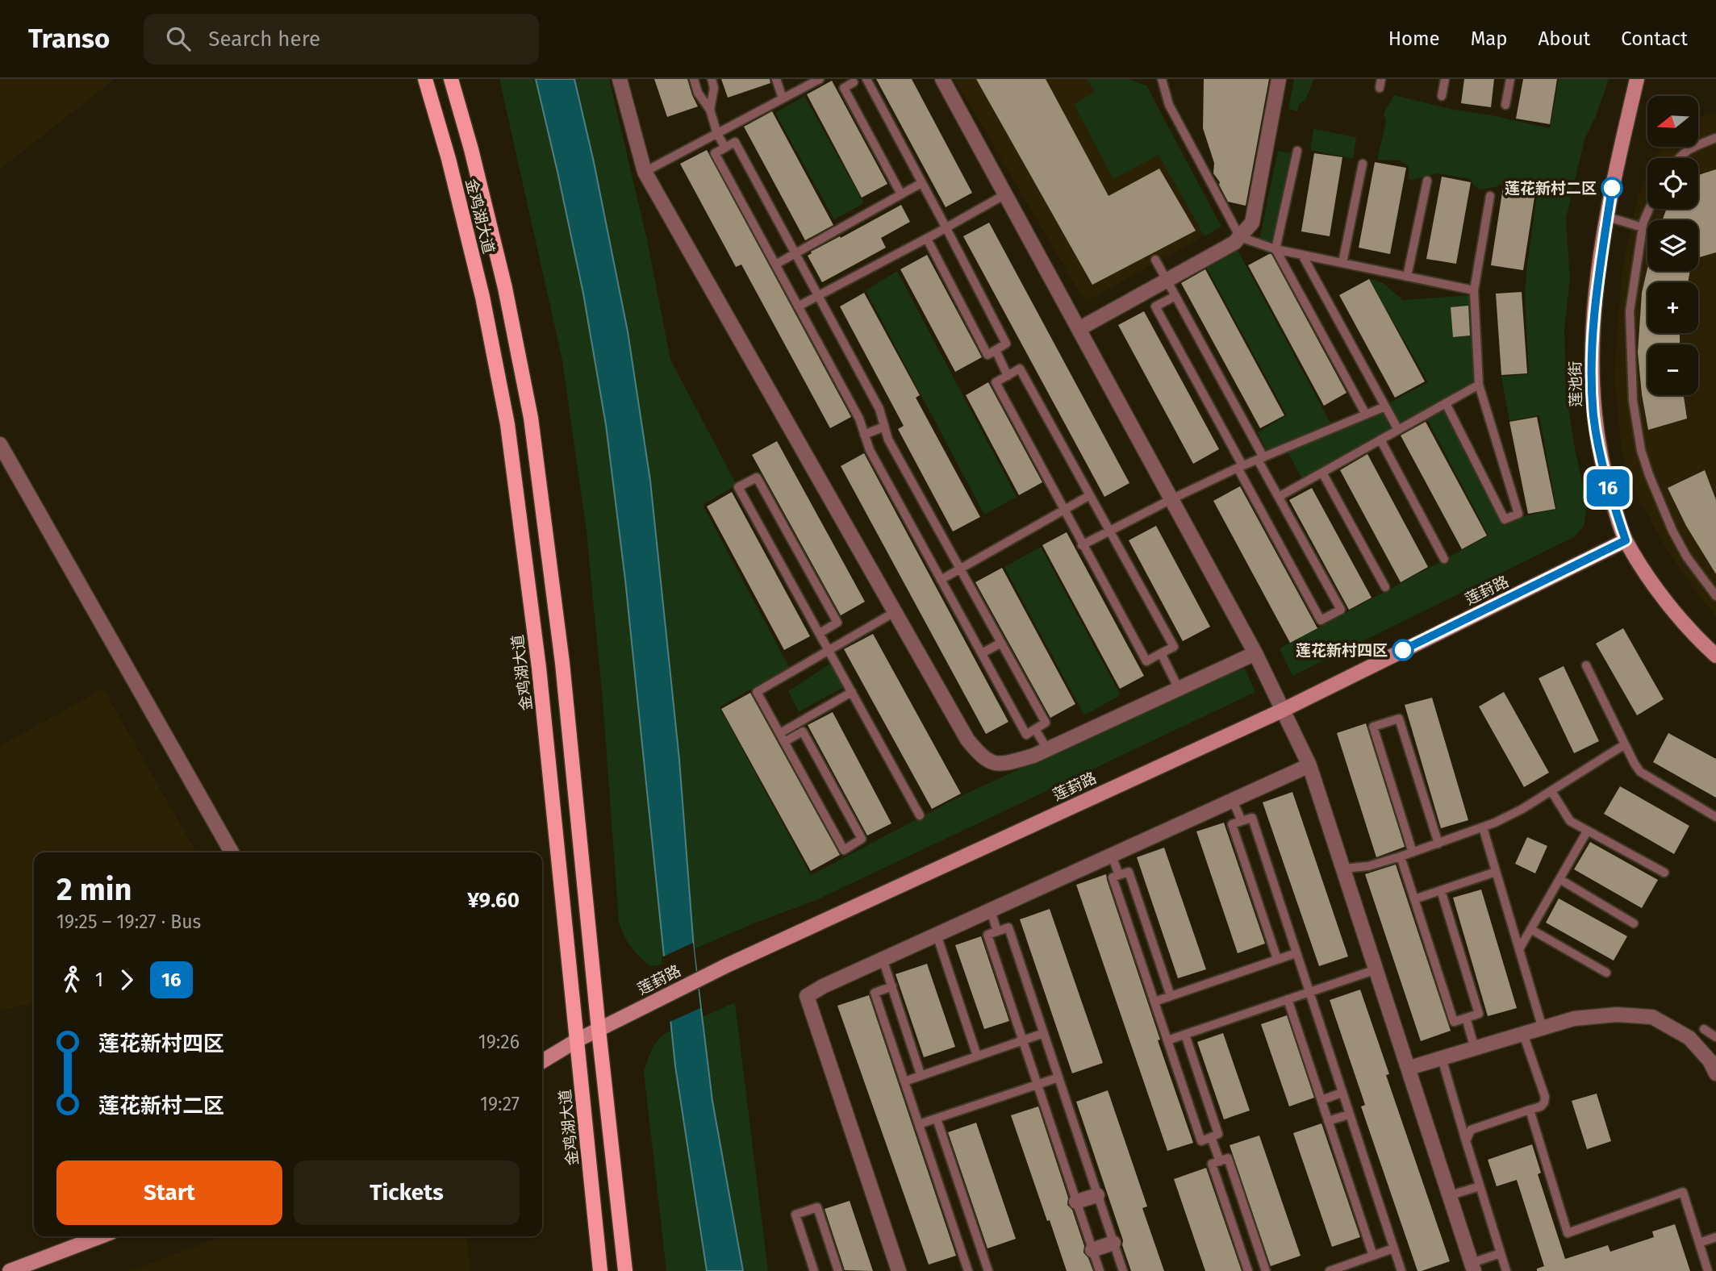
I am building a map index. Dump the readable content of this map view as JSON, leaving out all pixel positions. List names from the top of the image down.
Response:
{
  "streets": {
    "main road": ["金鸡湖大道", "莲池街", "莲葑路"]
  },
  "crossings": [
    ["金鸡湖大道", "莲葑路"],
    ["莲池街", "莲葑路"]
  ],
  "places": ["莲花新村二区", "莲花新村四区"],
  "lines": ["bus line 16"],
  "north": "left",
  "page": {
    "header": "Transo",
    "search": "Search here",
    "nav": [
      "Home",
      "Map",
      "About",
      "Contact"
    ],
    "on_map": "16",
    "map_buttons": ["+", "−"],
    "heading": ["2 min", "19:25 – 19:27 · Bus", "¥9.60"],
    "legs": ["1", "16"],
    "list": [
      {
        "name": "莲花新村四区",
        "value": "19:26"
      },
      {
        "name": "莲花新村二区",
        "value": "19:27"
      }
    ],
    "buttons": ["Start", "Tickets"]
  }
}
